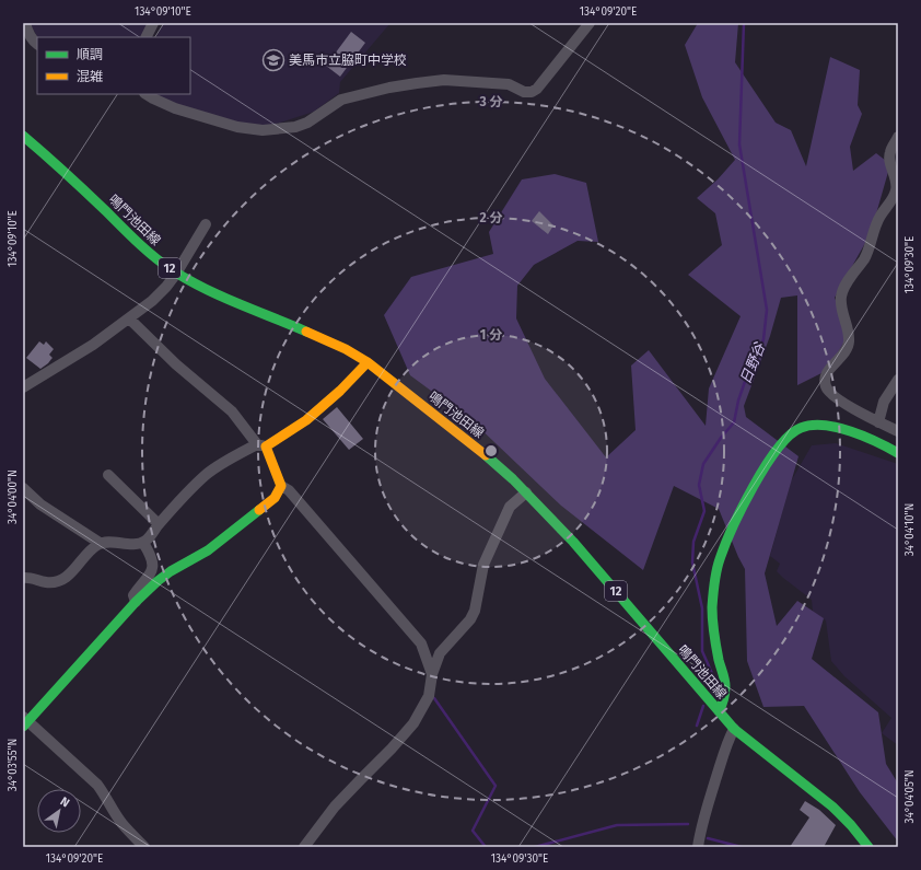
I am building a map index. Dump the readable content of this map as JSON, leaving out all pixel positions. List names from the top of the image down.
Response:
{
  "streets": {
    "main road": ["鳴門池田線", "12"]
  },
  "water": ["日野谷"],
  "places": {
    "school or university": ["美馬市立脇町中学校"]
  },
  "legend": ["順調", "混雑"],
  "north": "top right",
  "coordinates": [
    "134°09'10\"E",
    "134°09'20\"E",
    "134°09'30\"E",
    "34°04'00\"N",
    "34°04'10\"N",
    "34°03'55\"N",
    "34°04'05\"N"
  ],
  "rings": ["3 分", "2 分", "1 分"]
}
